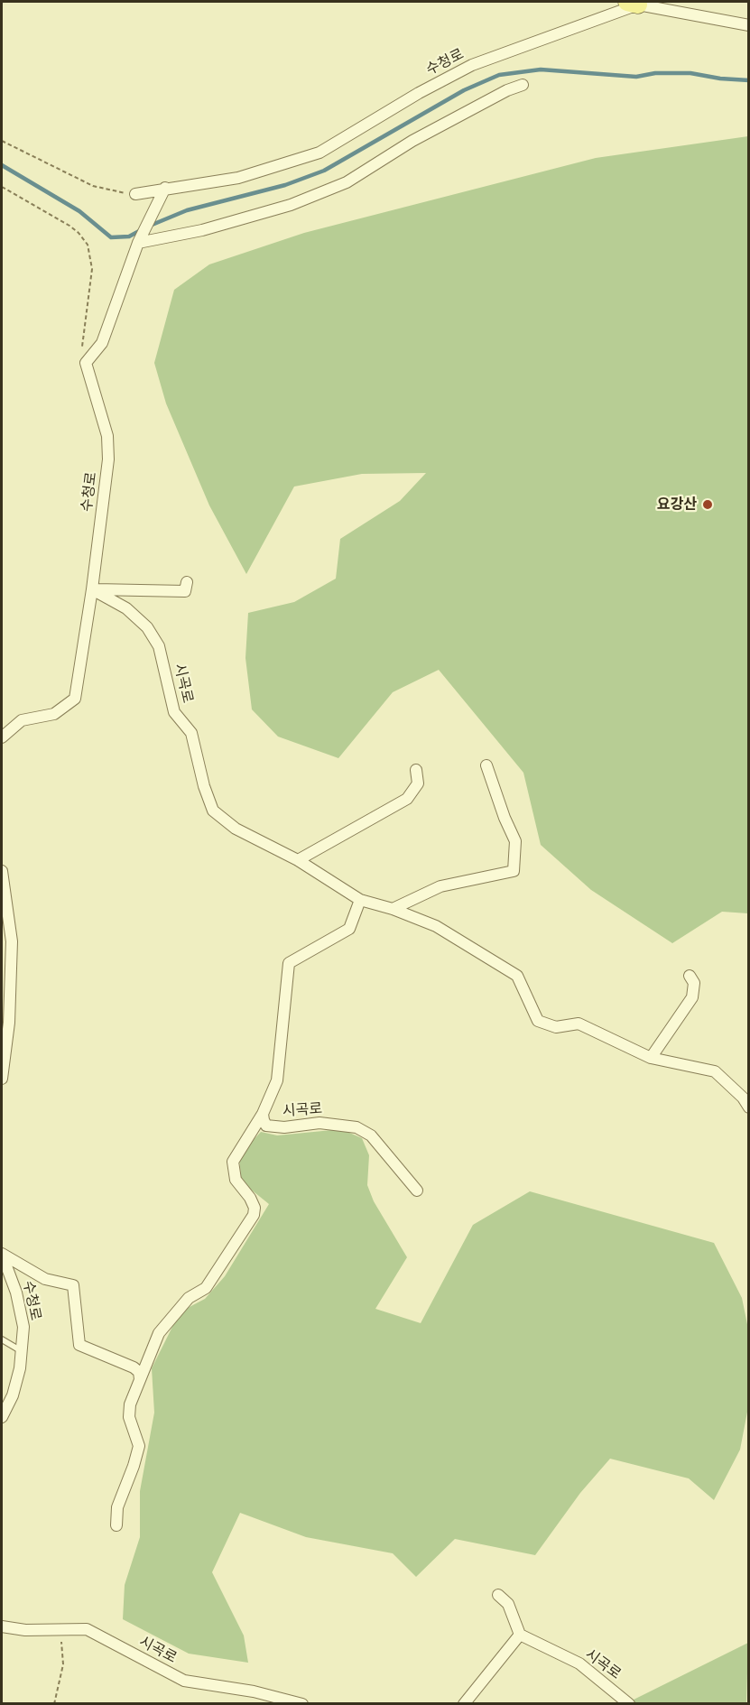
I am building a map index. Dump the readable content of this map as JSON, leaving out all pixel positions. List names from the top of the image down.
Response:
{
  "streets": {
    "street": ["수청로", "시곡로"]
  },
  "crossings": [
    ["수청로", "시곡로"]
  ],
  "places": ["요강산"]
}
